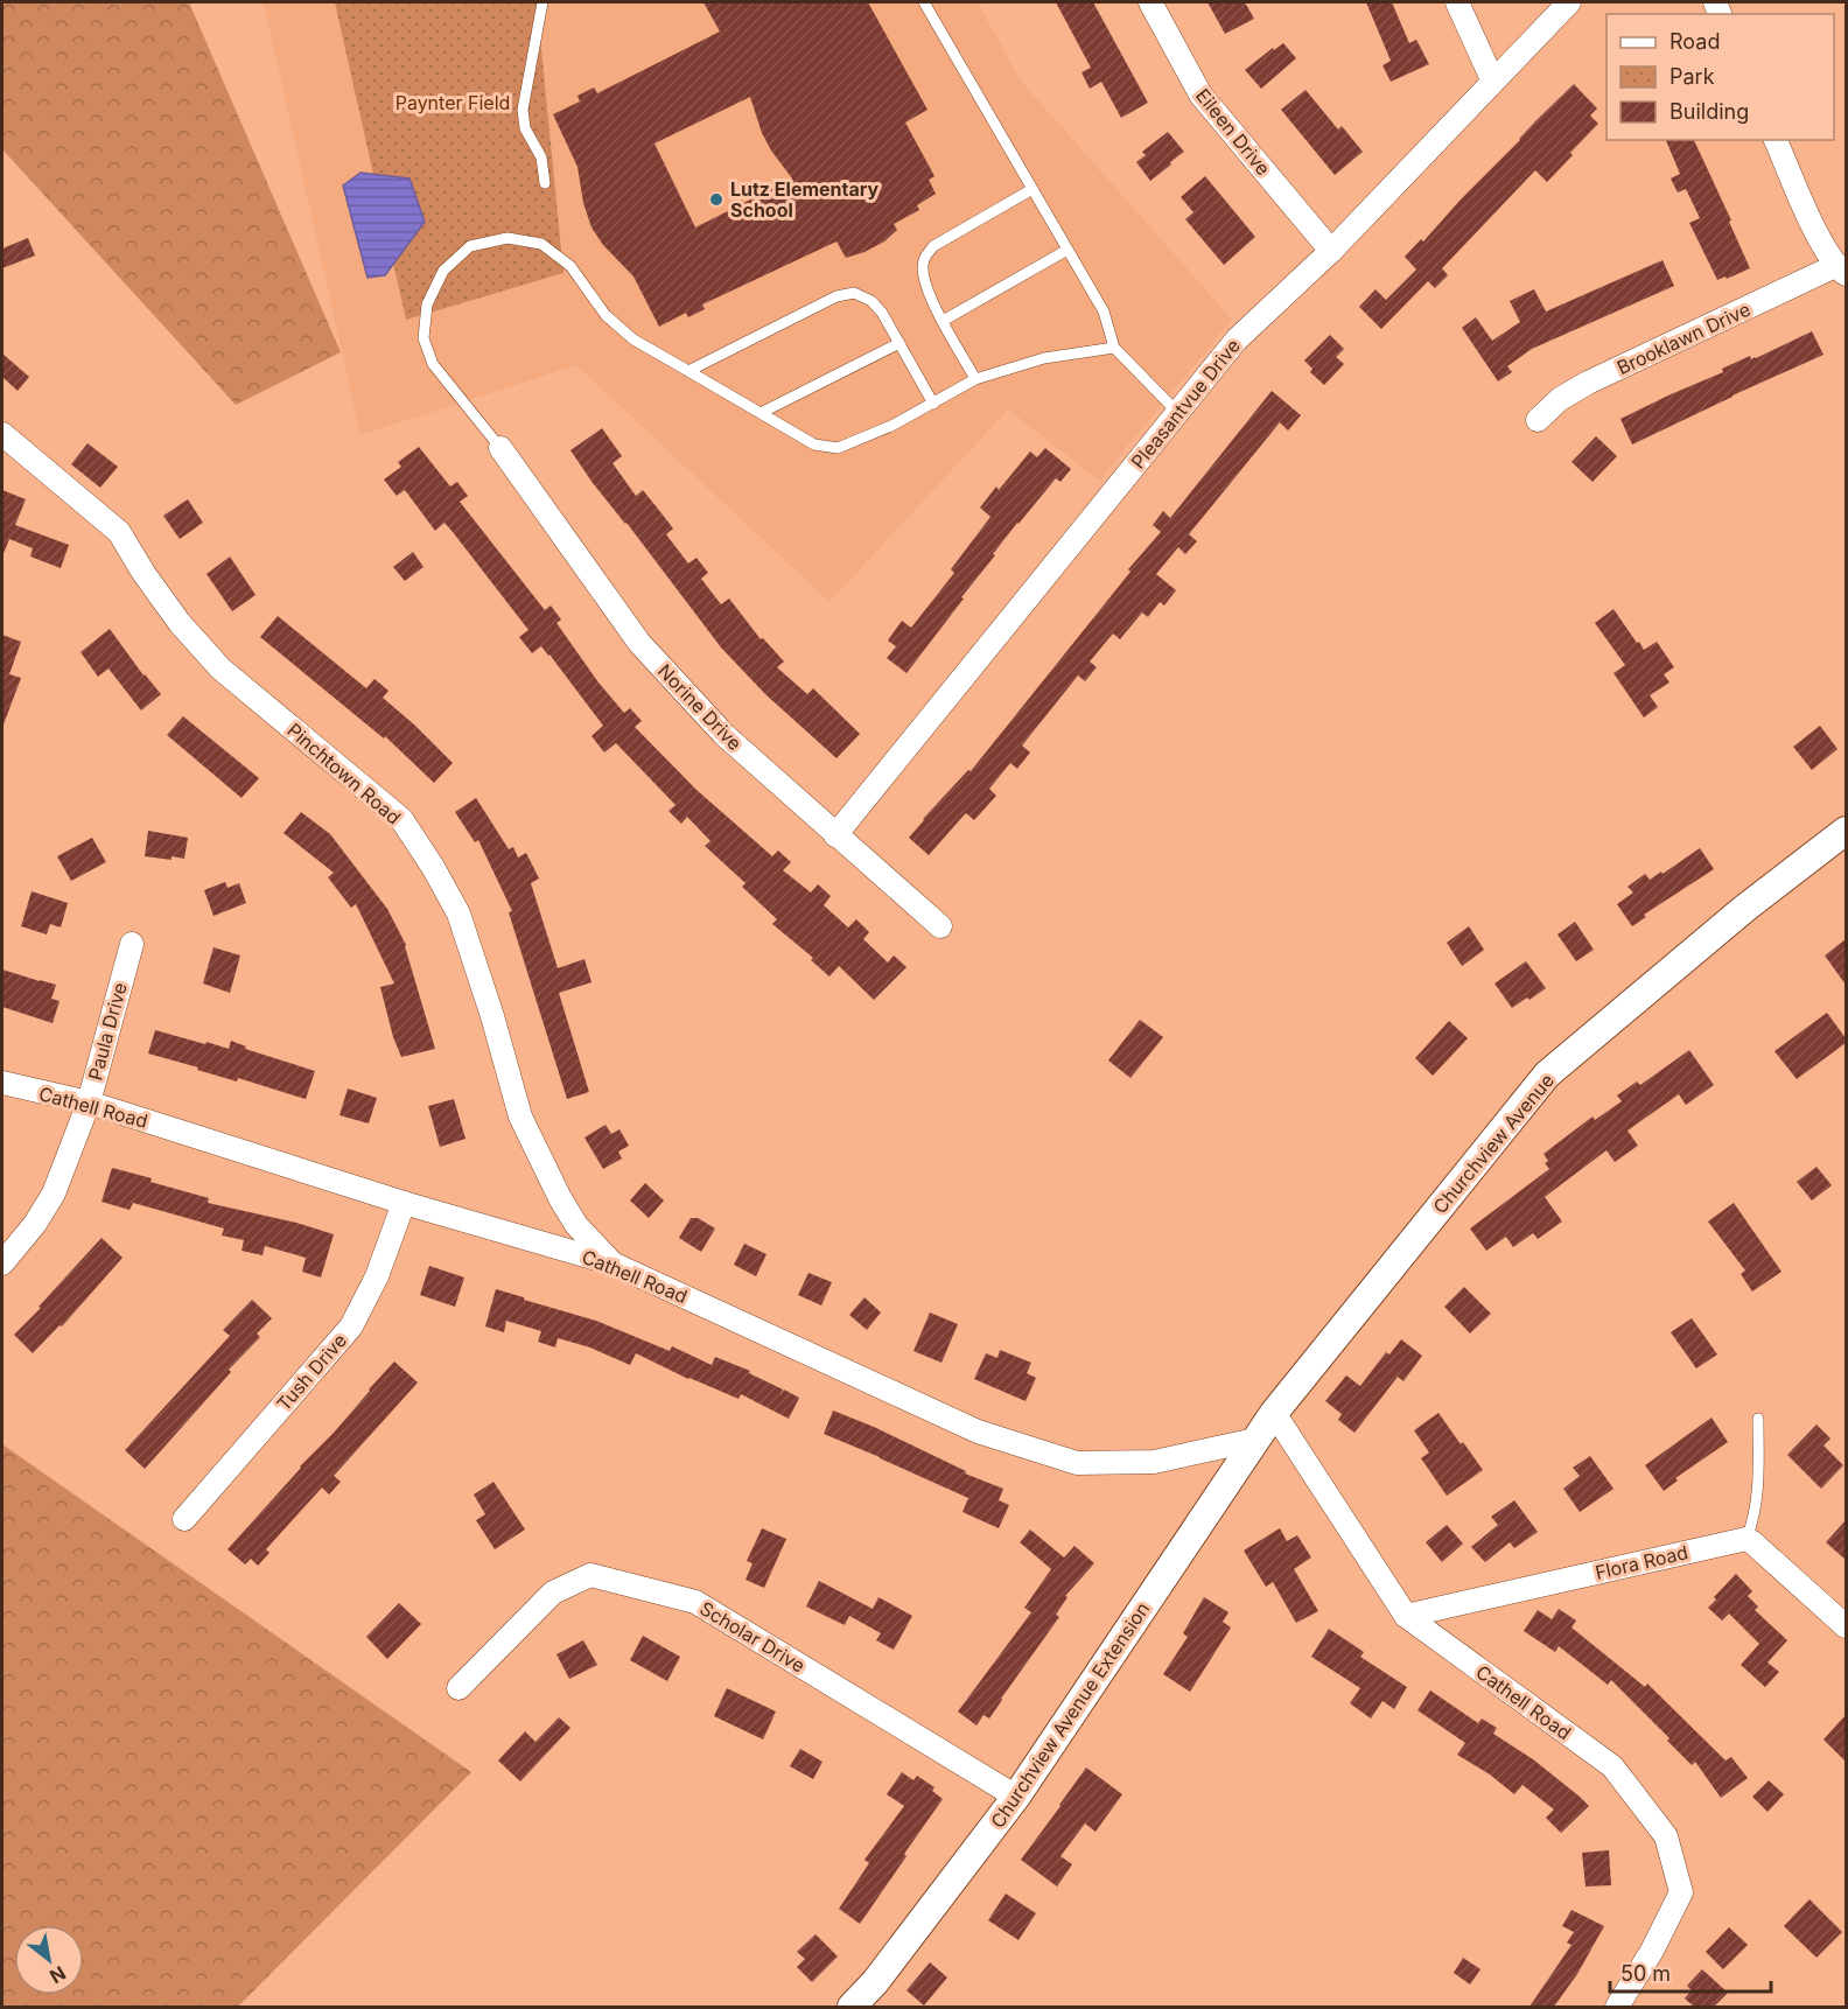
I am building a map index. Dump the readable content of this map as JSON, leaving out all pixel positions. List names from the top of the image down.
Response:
{
  "streets": {
    "street": [
      "Eileen Drive",
      "Brooklawn Drive",
      "Pleasantvue Drive",
      "Norine Drive",
      "Pinchtown Road",
      "Paula Drive",
      "Cathell Road",
      "Churchview Avenue",
      "Tush Drive",
      "Flora Road",
      "Scholar Drive",
      "Churchview Avenue Extension"
    ]
  },
  "crossings": [
    ["Eileen Drive", "Pleasantvue Drive"],
    ["Pleasantvue Drive", "Norine Drive"],
    ["Pinchtown Road", "Cathell Road"],
    ["Paula Drive", "Cathell Road"],
    ["Cathell Road", "Churchview Avenue"],
    ["Cathell Road", "Tush Drive"],
    ["Cathell Road", "Flora Road"],
    ["Cathell Road", "Churchview Avenue Extension"],
    ["Churchview Avenue", "Churchview Avenue Extension"],
    ["Scholar Drive", "Churchview Avenue Extension"]
  ],
  "parks": ["Paynter Field"],
  "places": ["Lutz Elementary School"],
  "legend": ["Road", "Park", "Building"],
  "scale_bar": "50 m",
  "north": "bottom right"
}
